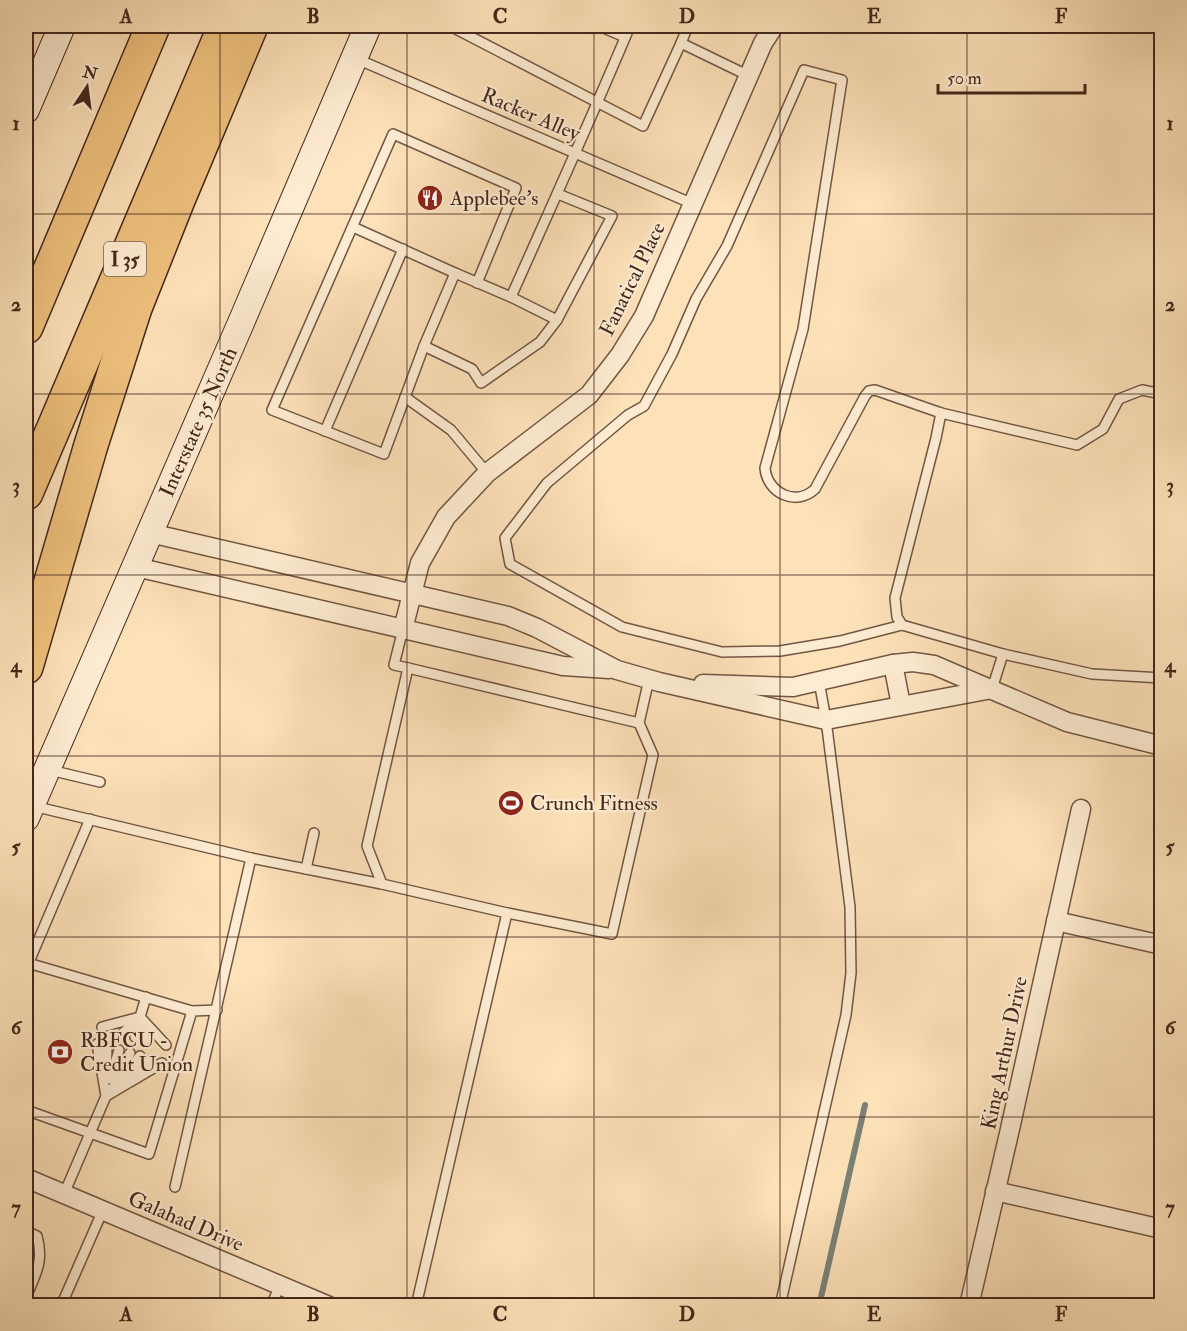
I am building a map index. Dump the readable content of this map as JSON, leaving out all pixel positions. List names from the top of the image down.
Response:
{
  "streets": {
    "highway": ["I 35"],
    "main road": ["Interstate 35 North"],
    "street": ["Fanatical Place", "King Arthur Drive", "Galahad Drive"],
    "lane": ["Racker Alley"]
  },
  "crossings": [
    ["Racker Alley", "Fanatical Place"],
    ["Racker Alley", "Interstate 35 North"]
  ],
  "places": {
    "restaurant": ["Applebee's"],
    "sports": ["Crunch Fitness"],
    "bank": ["RBFCU - Credit Union"]
  },
  "scale_bar": "50 m",
  "north": "top",
  "grid": {
    "columns": [
      "A",
      "B",
      "C",
      "D",
      "E",
      "F"
    ],
    "rows": [
      "1",
      "2",
      "3",
      "4",
      "5",
      "6",
      "7"
    ]
  }
}
